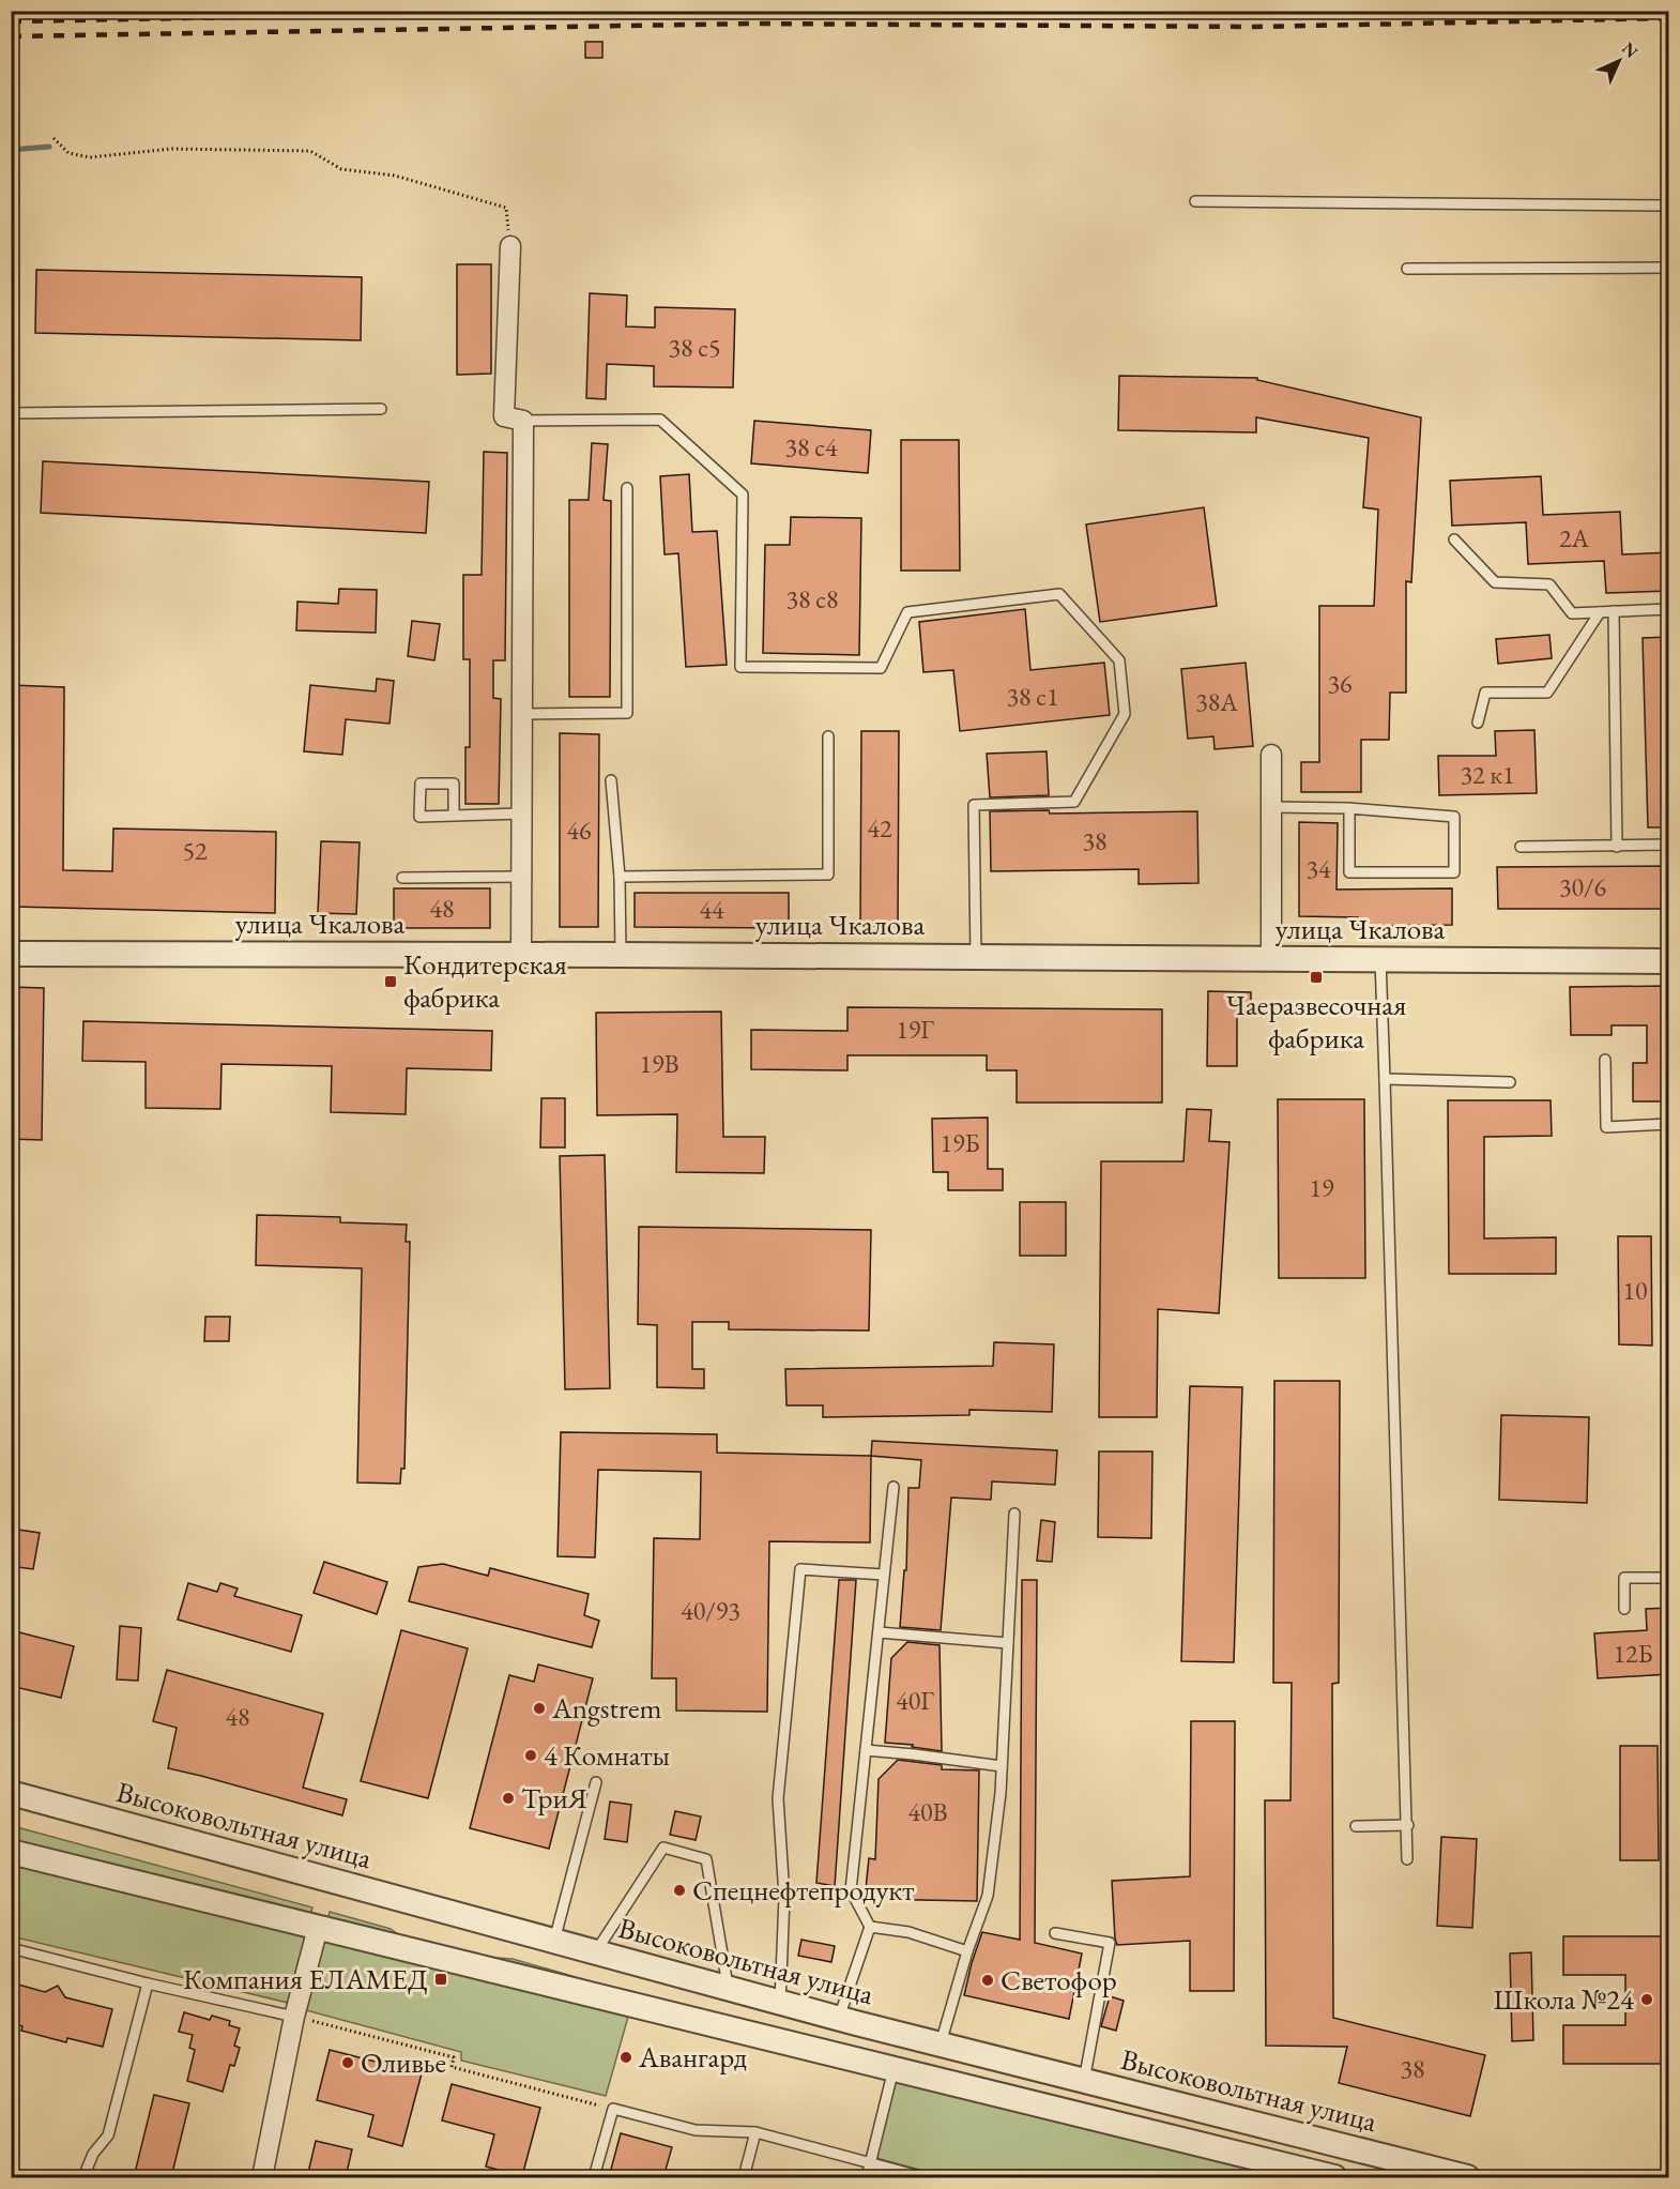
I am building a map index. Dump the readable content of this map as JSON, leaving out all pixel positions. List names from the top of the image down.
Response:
{
  "streets": {
    "street": ["улица Чкалова", "Высоковольтная улица"]
  },
  "places": {
    "transit": ["Чаеразвесочная фабрика", "Кондитерская фабрика", "Компания ЕЛАМЕД"],
    "other": [
      "Angstrem",
      "4 Комнаты",
      "ТриЯ",
      "Спецнефтепродукт",
      "Светофор",
      "Школа №24",
      "Авангард",
      "Оливье"
    ]
  },
  "house_numbers": [
    "38 с5",
    "38 с4",
    "2А",
    "38 с8",
    "36",
    "38 с1",
    "38А",
    "32 к1",
    "42",
    "46",
    "38",
    "52",
    "34",
    "30/6",
    "48",
    "44",
    "19Г",
    "19В",
    "19Б",
    "19",
    "10",
    "40/93",
    "12Б",
    "40Г",
    "48",
    "40В",
    "38"
  ],
  "north": "top right"
}
